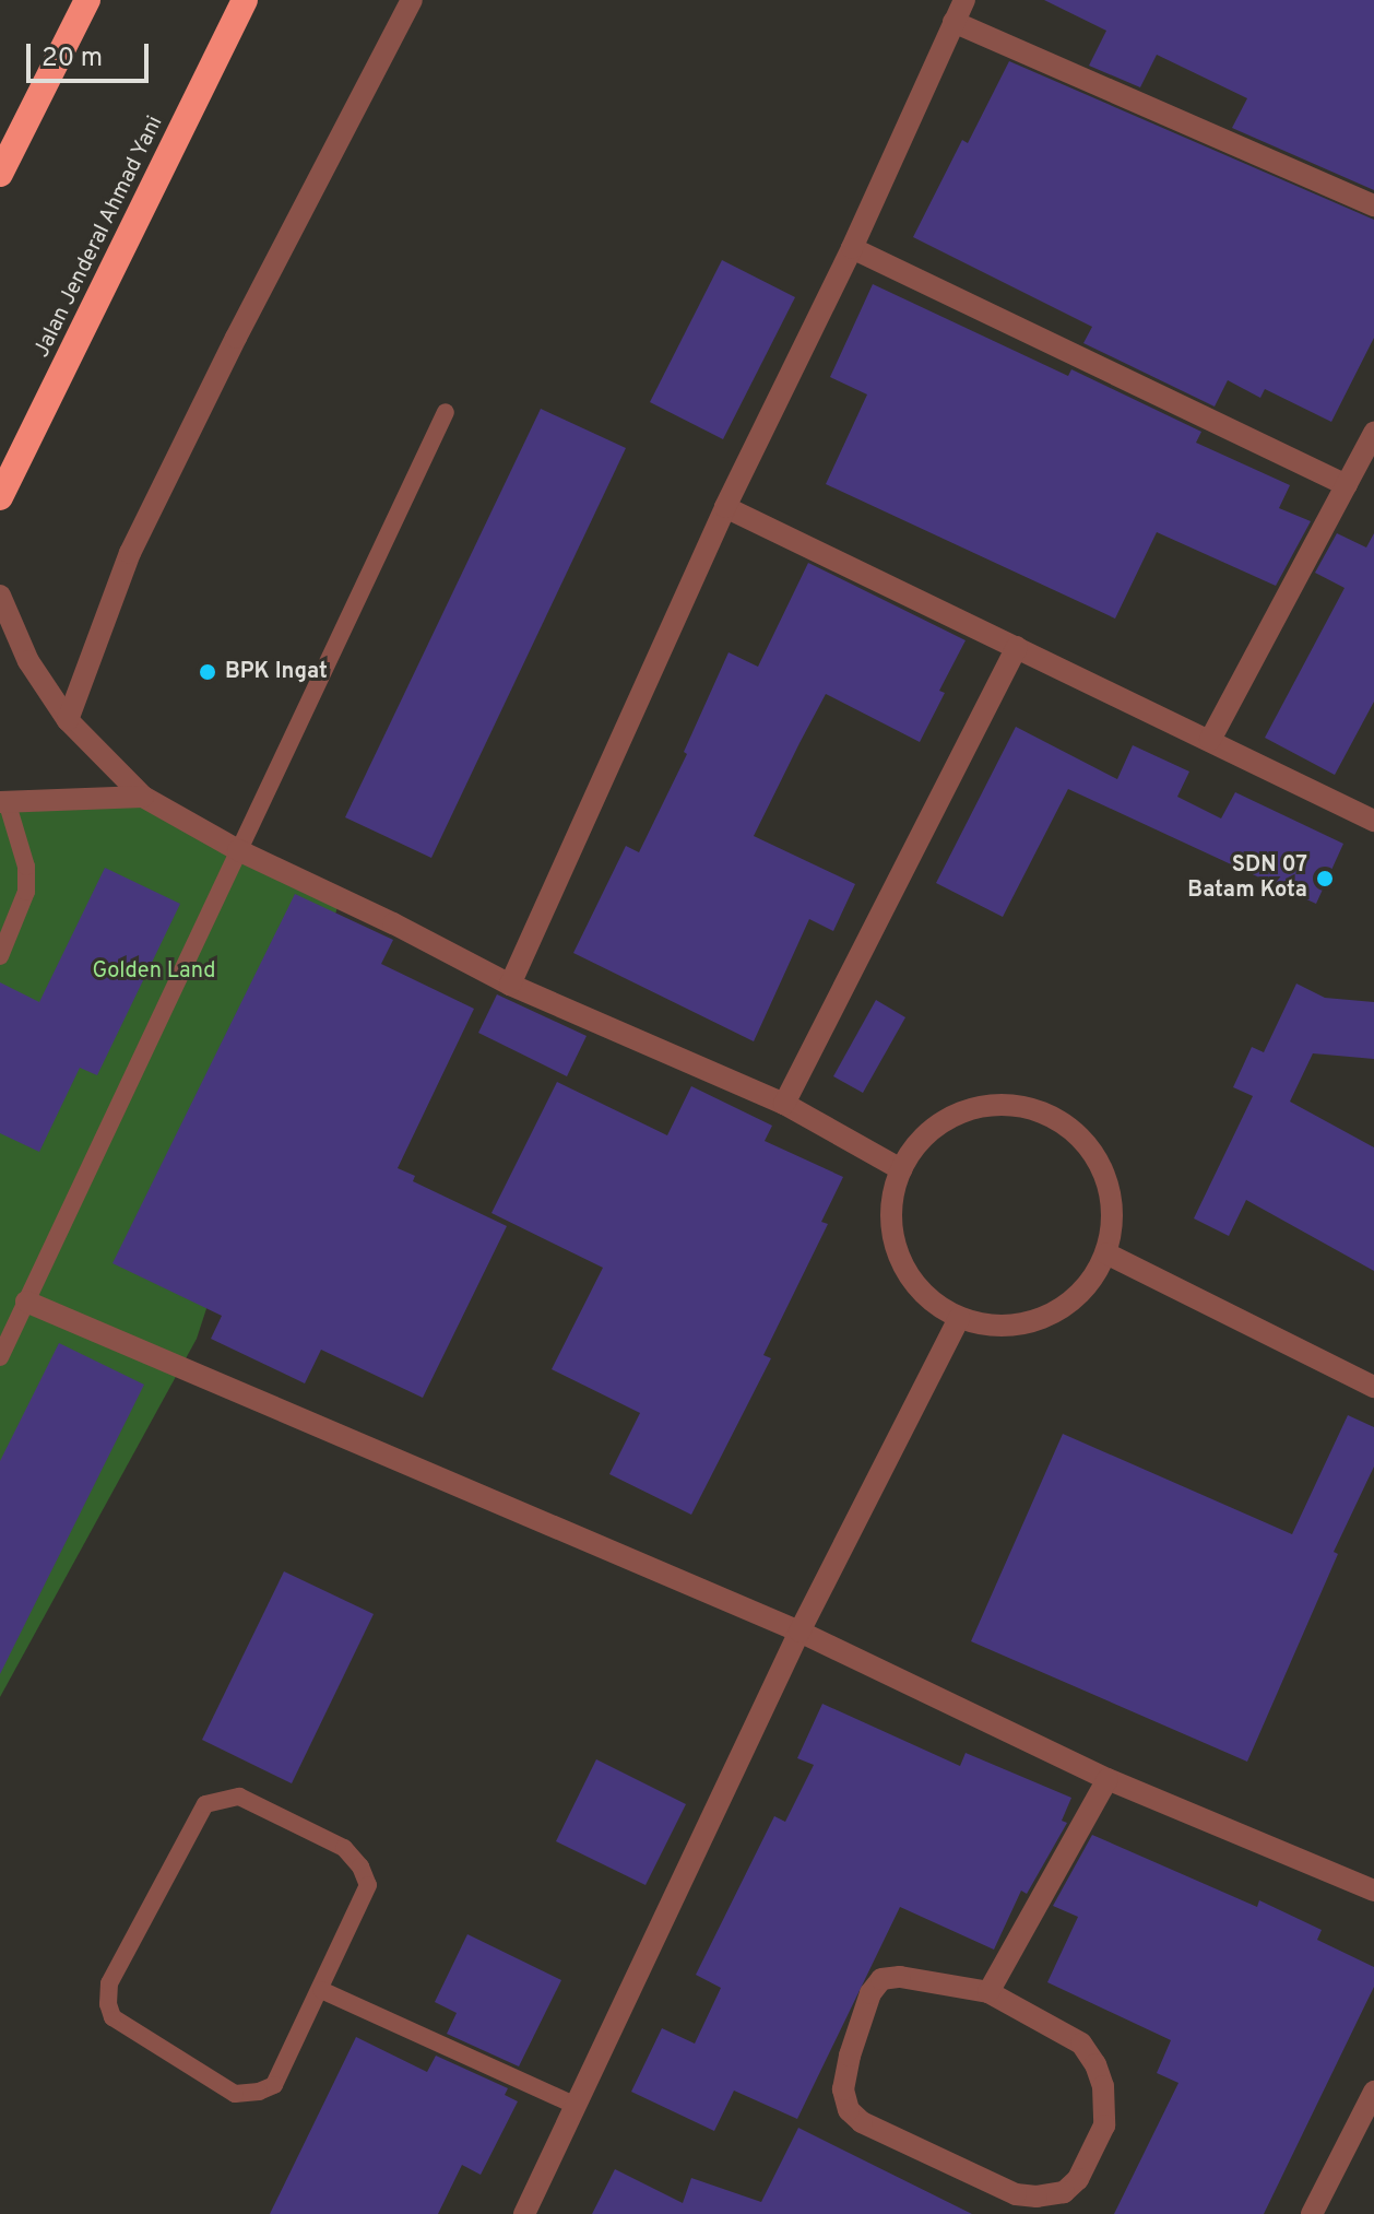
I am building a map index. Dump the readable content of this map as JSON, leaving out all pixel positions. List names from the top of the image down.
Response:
{
  "streets": {
    "highway": ["Jalan Jenderal Ahmad Yani"]
  },
  "parks": ["Golden Land"],
  "places": ["BPK Ingat", "SDN 07 Batam Kota"],
  "scale_bar": "20 m"
}
